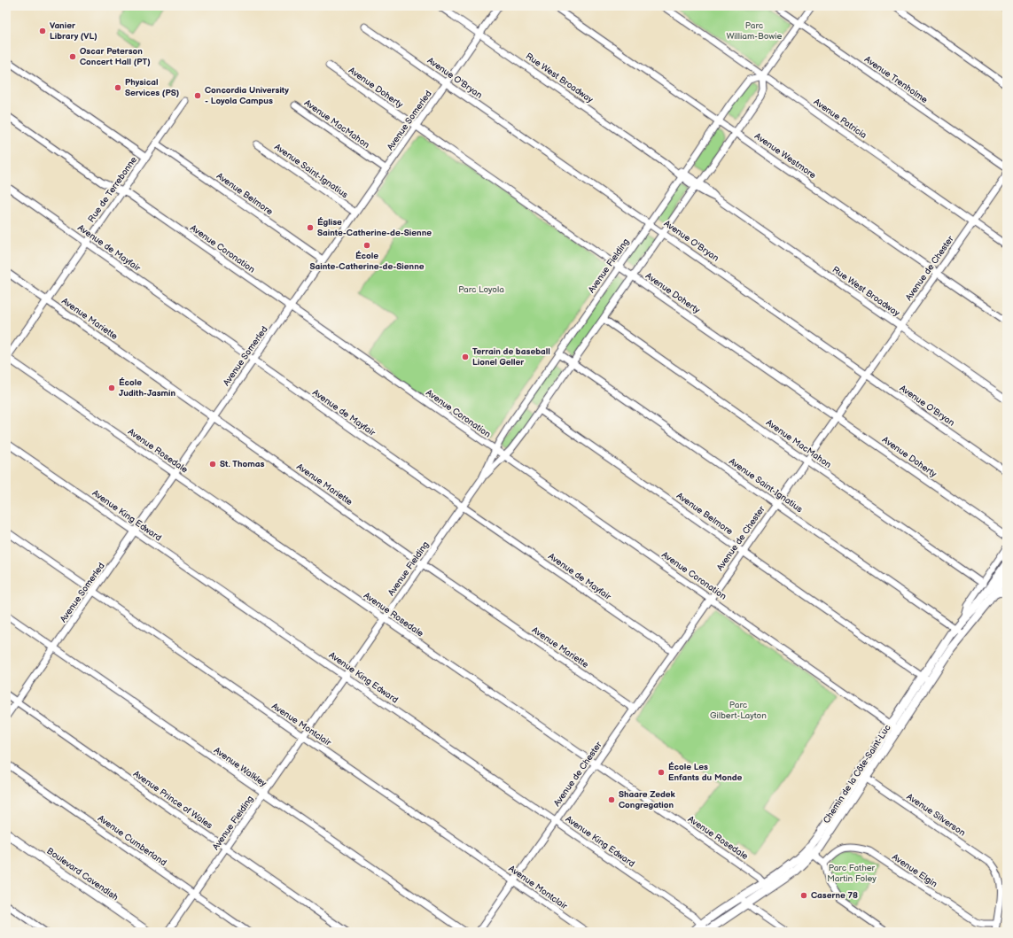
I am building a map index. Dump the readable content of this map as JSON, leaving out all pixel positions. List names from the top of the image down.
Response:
{
  "streets": {
    "main road": ["Chemin de la Côte-Saint-Luc", "Boulevard Cavendish"],
    "street": [
      "Avenue O'Bryan",
      "Rue West Broadway",
      "Avenue Trenholme",
      "Avenue Doherty",
      "Avenue Patricia",
      "Avenue Somerled",
      "Avenue MacMahon",
      "Avenue Westmore",
      "Avenue Saint-Ignatius",
      "Rue de Terrebonne",
      "Avenue Belmore",
      "Avenue de Mayfair",
      "Avenue Coronation",
      "Avenue Fielding",
      "Avenue de Chester",
      "Avenue Mariette",
      "Avenue Rosedale",
      "Avenue King Edward",
      "Avenue Montclair",
      "Avenue Walkley",
      "Avenue Prince of Wales",
      "Avenue Silverson",
      "Avenue Cumberland",
      "Avenue Elgin"
    ]
  },
  "crossings": [
    ["Avenue O'Bryan", "Avenue Somerled"],
    ["Avenue O'Bryan", "Avenue Fielding"],
    ["Avenue O'Bryan", "Avenue de Chester"],
    ["Rue West Broadway", "Avenue Somerled"],
    ["Rue West Broadway", "Avenue Fielding"],
    ["Rue West Broadway", "Avenue de Chester"],
    ["Avenue Doherty", "Avenue Somerled"],
    ["Avenue Doherty", "Avenue Fielding"],
    ["Avenue Doherty", "Avenue de Chester"],
    ["Avenue Patricia", "Avenue Fielding"],
    ["Avenue Patricia", "Avenue de Chester"],
    ["Avenue Somerled", "Avenue MacMahon"],
    ["Avenue Somerled", "Avenue Saint-Ignatius"],
    ["Avenue Somerled", "Avenue Belmore"],
    ["Avenue Somerled", "Avenue de Mayfair"],
    ["Avenue Somerled", "Avenue Coronation"],
    ["Avenue Somerled", "Avenue Mariette"],
    ["Avenue Somerled", "Avenue Rosedale"],
    ["Avenue Somerled", "Avenue King Edward"],
    ["Avenue Somerled", "Avenue Montclair"],
    ["Avenue Somerled", "Avenue Walkley"],
    ["Avenue Somerled", "Avenue Prince of Wales"],
    ["Avenue MacMahon", "Avenue Fielding"],
    ["Avenue MacMahon", "Avenue de Chester"],
    ["Avenue MacMahon", "Chemin de la Côte-Saint-Luc"],
    ["Avenue Westmore", "Avenue Fielding"],
    ["Avenue Westmore", "Avenue de Chester"],
    ["Avenue Saint-Ignatius", "Avenue Fielding"],
    ["Avenue Saint-Ignatius", "Avenue de Chester"],
    ["Avenue Saint-Ignatius", "Chemin de la Côte-Saint-Luc"],
    ["Rue de Terrebonne", "Avenue Belmore"],
    ["Rue de Terrebonne", "Avenue de Mayfair"],
    ["Rue de Terrebonne", "Avenue Coronation"],
    ["Rue de Terrebonne", "Avenue Mariette"],
    ["Rue de Terrebonne", "Avenue Rosedale"],
    ["Avenue Belmore", "Avenue Fielding"],
    ["Avenue Belmore", "Avenue de Chester"],
    ["Avenue Belmore", "Chemin de la Côte-Saint-Luc"],
    ["Avenue de Mayfair", "Avenue Fielding"],
    ["Avenue de Mayfair", "Avenue de Chester"],
    ["Avenue Coronation", "Avenue Fielding"],
    ["Avenue Coronation", "Avenue de Chester"],
    ["Avenue Coronation", "Chemin de la Côte-Saint-Luc"],
    ["Avenue Fielding", "Avenue Mariette"],
    ["Avenue Fielding", "Avenue Rosedale"],
    ["Avenue Fielding", "Avenue King Edward"],
    ["Avenue Fielding", "Avenue Montclair"],
    ["Avenue Fielding", "Avenue Walkley"],
    ["Avenue Fielding", "Avenue Prince of Wales"],
    ["Avenue Fielding", "Avenue Cumberland"],
    ["Avenue de Chester", "Avenue Mariette"],
    ["Avenue de Chester", "Avenue Rosedale"],
    ["Avenue de Chester", "Avenue King Edward"],
    ["Avenue de Chester", "Avenue Montclair"],
    ["Avenue Rosedale", "Chemin de la Côte-Saint-Luc"],
    ["Avenue King Edward", "Chemin de la Côte-Saint-Luc"],
    ["Chemin de la Côte-Saint-Luc", "Avenue Silverson"],
    ["Avenue Silverson", "Avenue Elgin"]
  ],
  "parks": [
    "Parc William-Bowie",
    "Parc Loyola",
    "Parc Gilbert-Layton",
    "Parc Father Martin Foley"
  ],
  "places": [
    "Vanier Library (VL)",
    "Oscar Peterson Concert Hall (PT)",
    "Physical Services (PS)",
    "Concordia University - Loyola Campus",
    "Église Sainte-Catherine-de-Sienne",
    "École Sainte-Catherine-de-Sienne",
    "Terrain de baseball Lionel Geller",
    "École Judith-Jasmin",
    "St. Thomas",
    "École Les Enfants du Monde",
    "Shaare Zedek Congregation",
    "Caserne 78"
  ]
}
